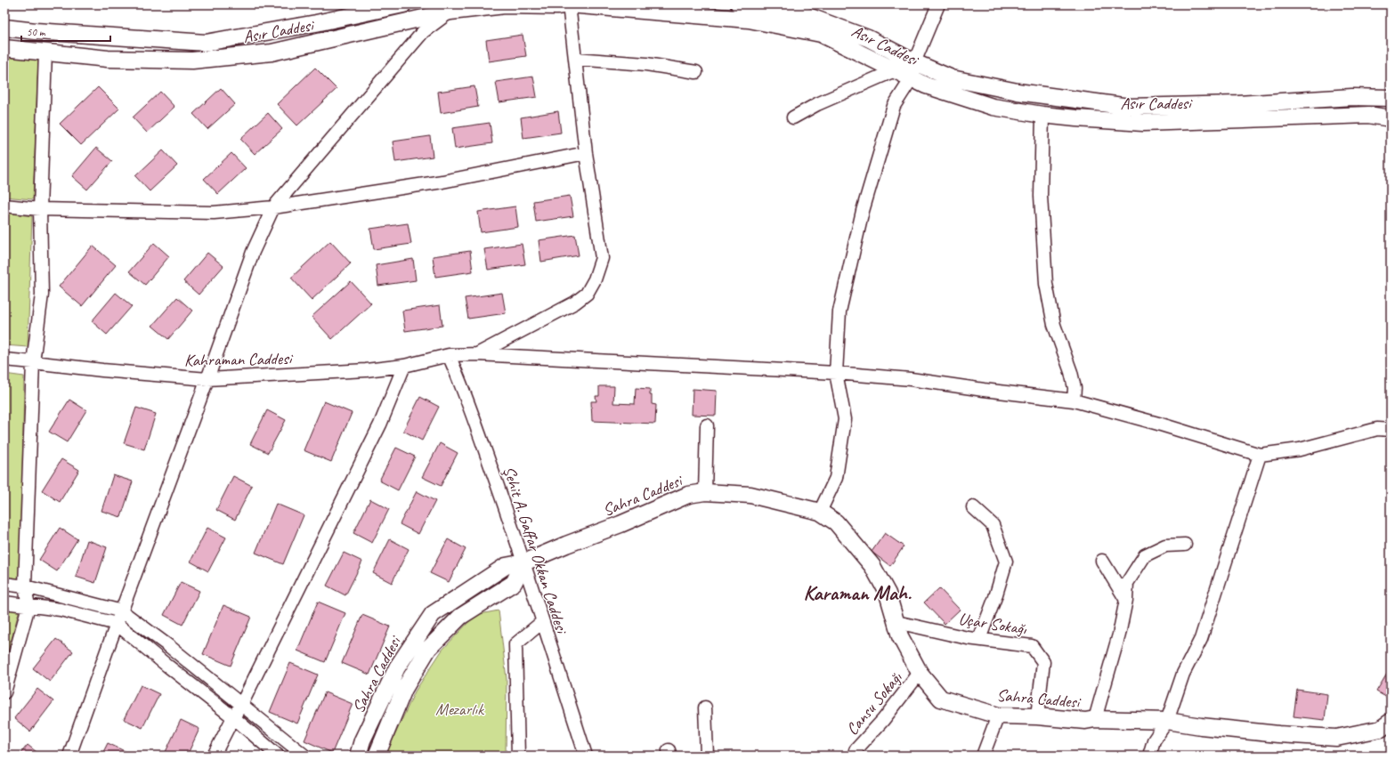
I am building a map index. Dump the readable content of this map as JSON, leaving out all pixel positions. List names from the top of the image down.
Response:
{
  "streets": {
    "street": [
      "Asır Caddesi",
      "Kahraman Caddesi",
      "Sahra Caddesi",
      "Şehit A. Gaffar Okkan Caddesi",
      "Uçar Sokağı",
      "Cansu Sokağı"
    ]
  },
  "crossings": [
    ["Kahraman Caddesi", "Şehit A. Gaffar Okkan Caddesi"],
    ["Sahra Caddesi", "Şehit A. Gaffar Okkan Caddesi"],
    ["Sahra Caddesi", "Uçar Sokağı"],
    ["Sahra Caddesi", "Cansu Sokağı"]
  ],
  "districts": ["Karaman Mah."],
  "parks": ["Mezarlık"],
  "scale_bar": "50 m"
}
